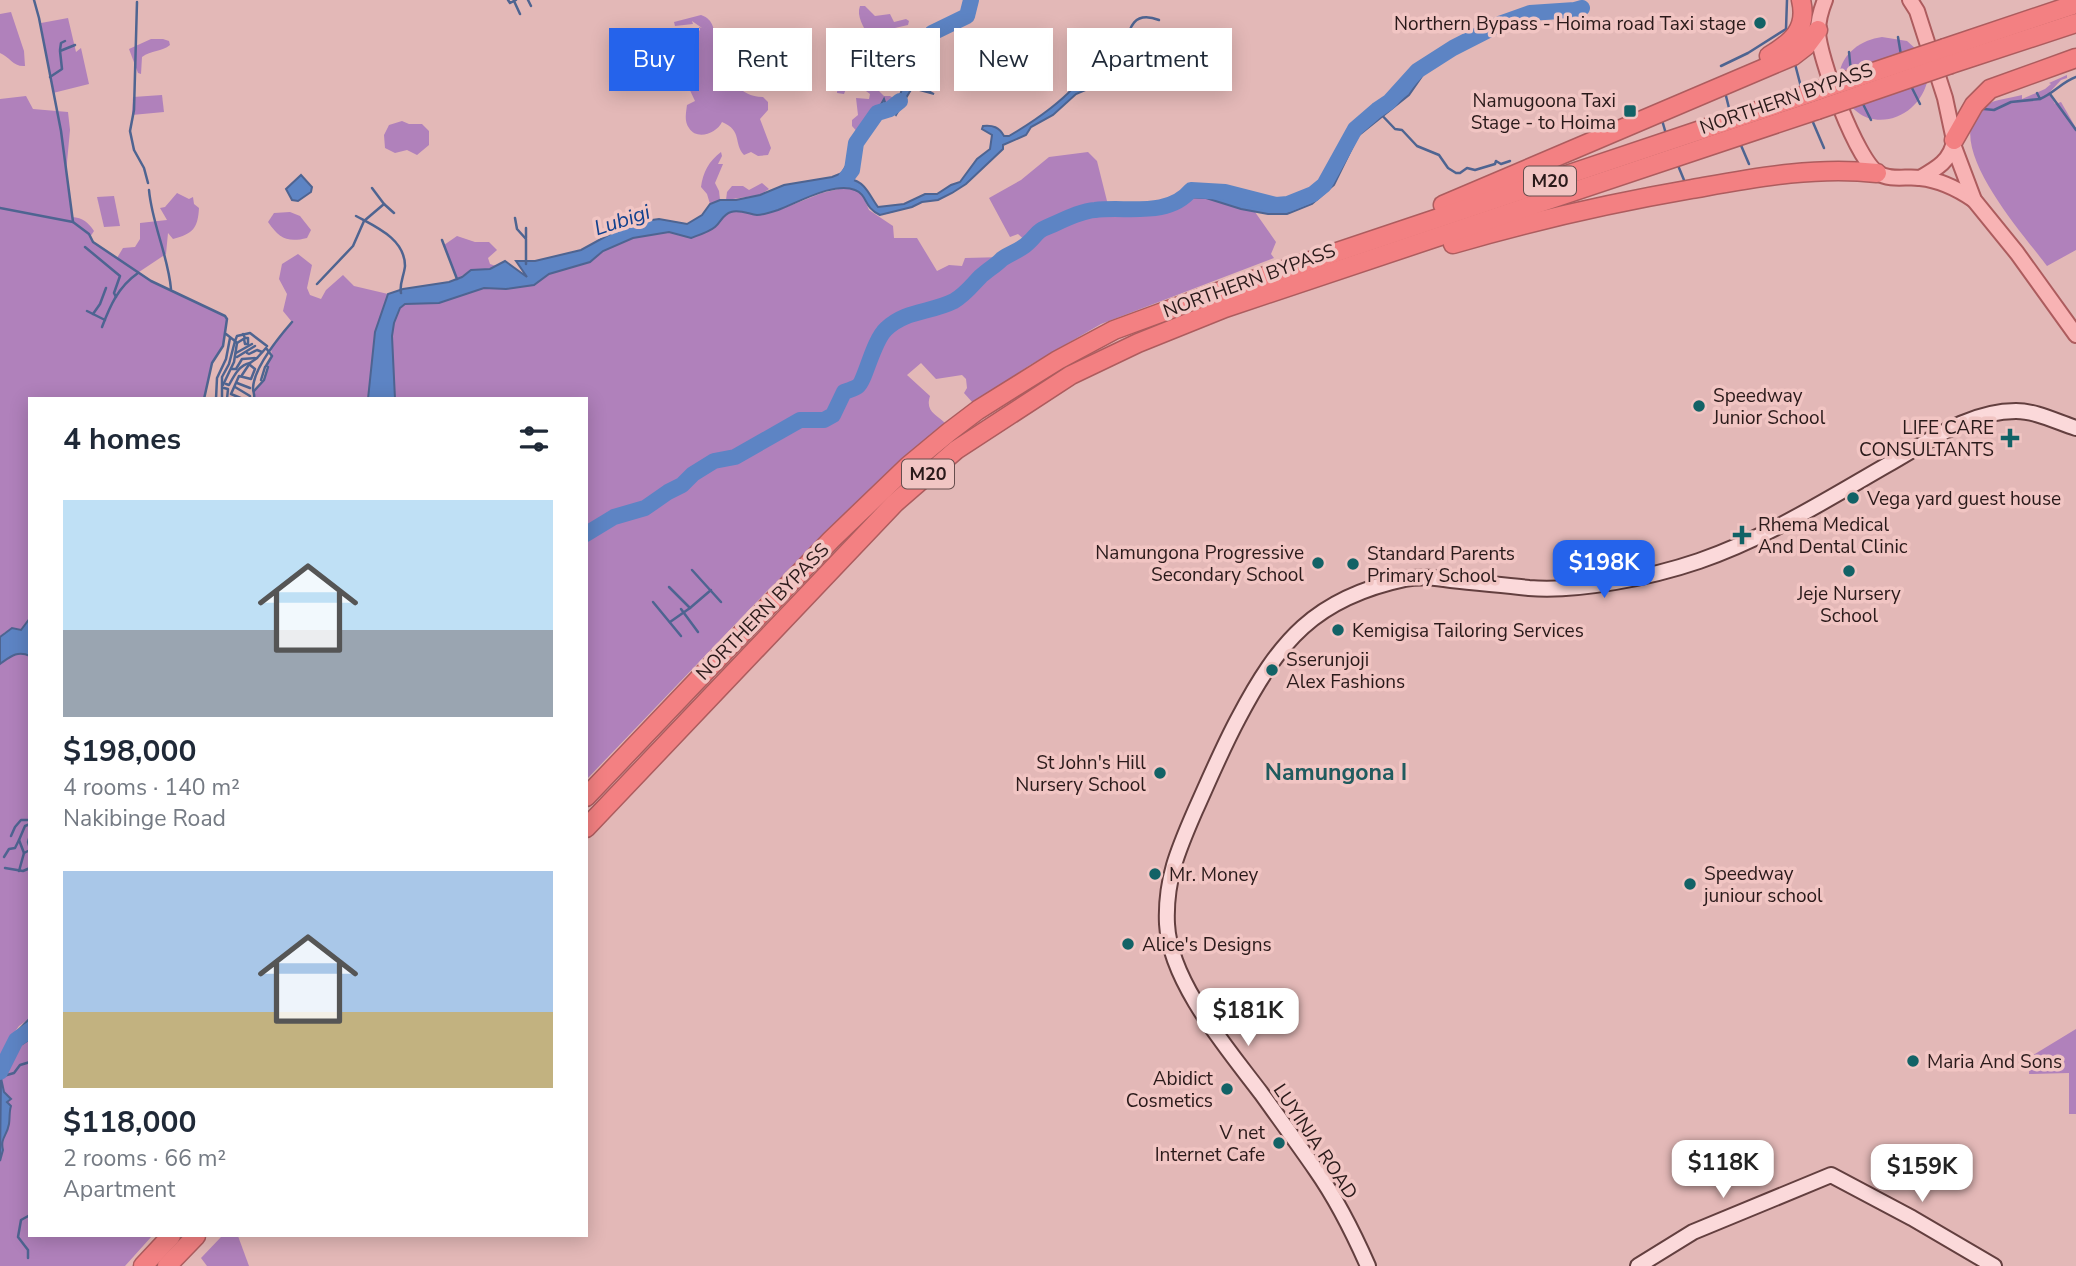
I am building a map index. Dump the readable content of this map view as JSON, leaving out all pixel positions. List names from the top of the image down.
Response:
{
  "streets": {
    "highway": ["NORTHERN BYPASS", "M20"],
    "street": ["LUYINJA ROAD"]
  },
  "districts": ["Namungona I"],
  "water": ["Lubigi"],
  "places": {
    "other": [
      "Northern Bypass - Hoima road Taxi stage",
      "Speedway Junior School",
      "Vega yard guest house",
      "Namungona Progressive Secondary School",
      "Standard Parents Primary School",
      "Jeje Nursery School",
      "Kemigisa Tailoring Services",
      "Sserunjoji Alex Fashions",
      "St John's Hill Nursery School",
      "Mr. Money",
      "Speedway juniour school",
      "Alice's Designs",
      "Maria And Sons",
      "Abidict Cosmetics",
      "V net Internet Cafe"
    ],
    "transit": ["Namugoona Taxi Stage - to Hoima"],
    "health": ["LIFE CARE CONSULTANTS", "Rhema Medical And Dental Clinic"]
  },
  "page": {
    "chip": [
      "Buy",
      "Rent",
      "Filters",
      "New",
      "Apartment"
    ],
    "heading": "4 homes",
    "list": [
      {
        "name": "$198,000",
        "note": "4 rooms · 140 m² · Nakibinge Road"
      },
      {
        "name": "$118,000",
        "note": "2 rooms · 66 m² · Apartment"
      }
    ],
    "price": [
      "$198K",
      "$181K",
      "$118K",
      "$159K"
    ]
  }
}
